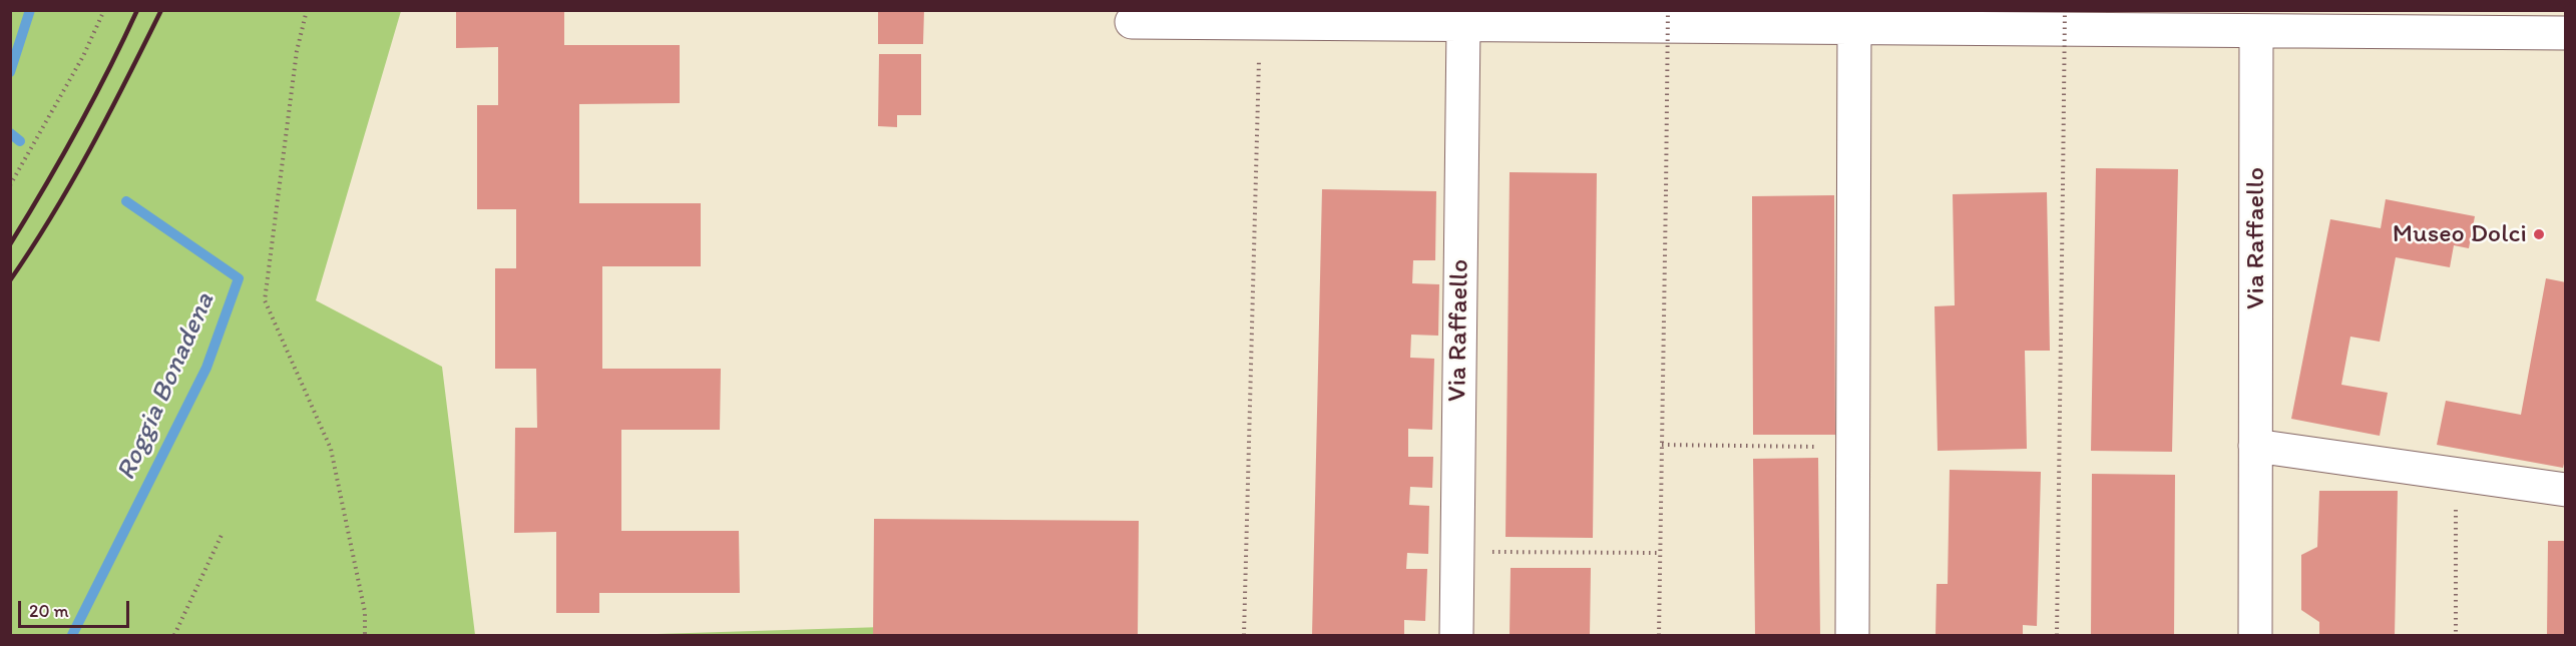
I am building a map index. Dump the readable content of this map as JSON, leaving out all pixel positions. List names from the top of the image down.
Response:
{
  "streets": {
    "street": ["Via Raffaello"]
  },
  "water": ["Roggia Bonadena"],
  "places": ["Museo Dolci"],
  "scale_bar": "20 m"
}
